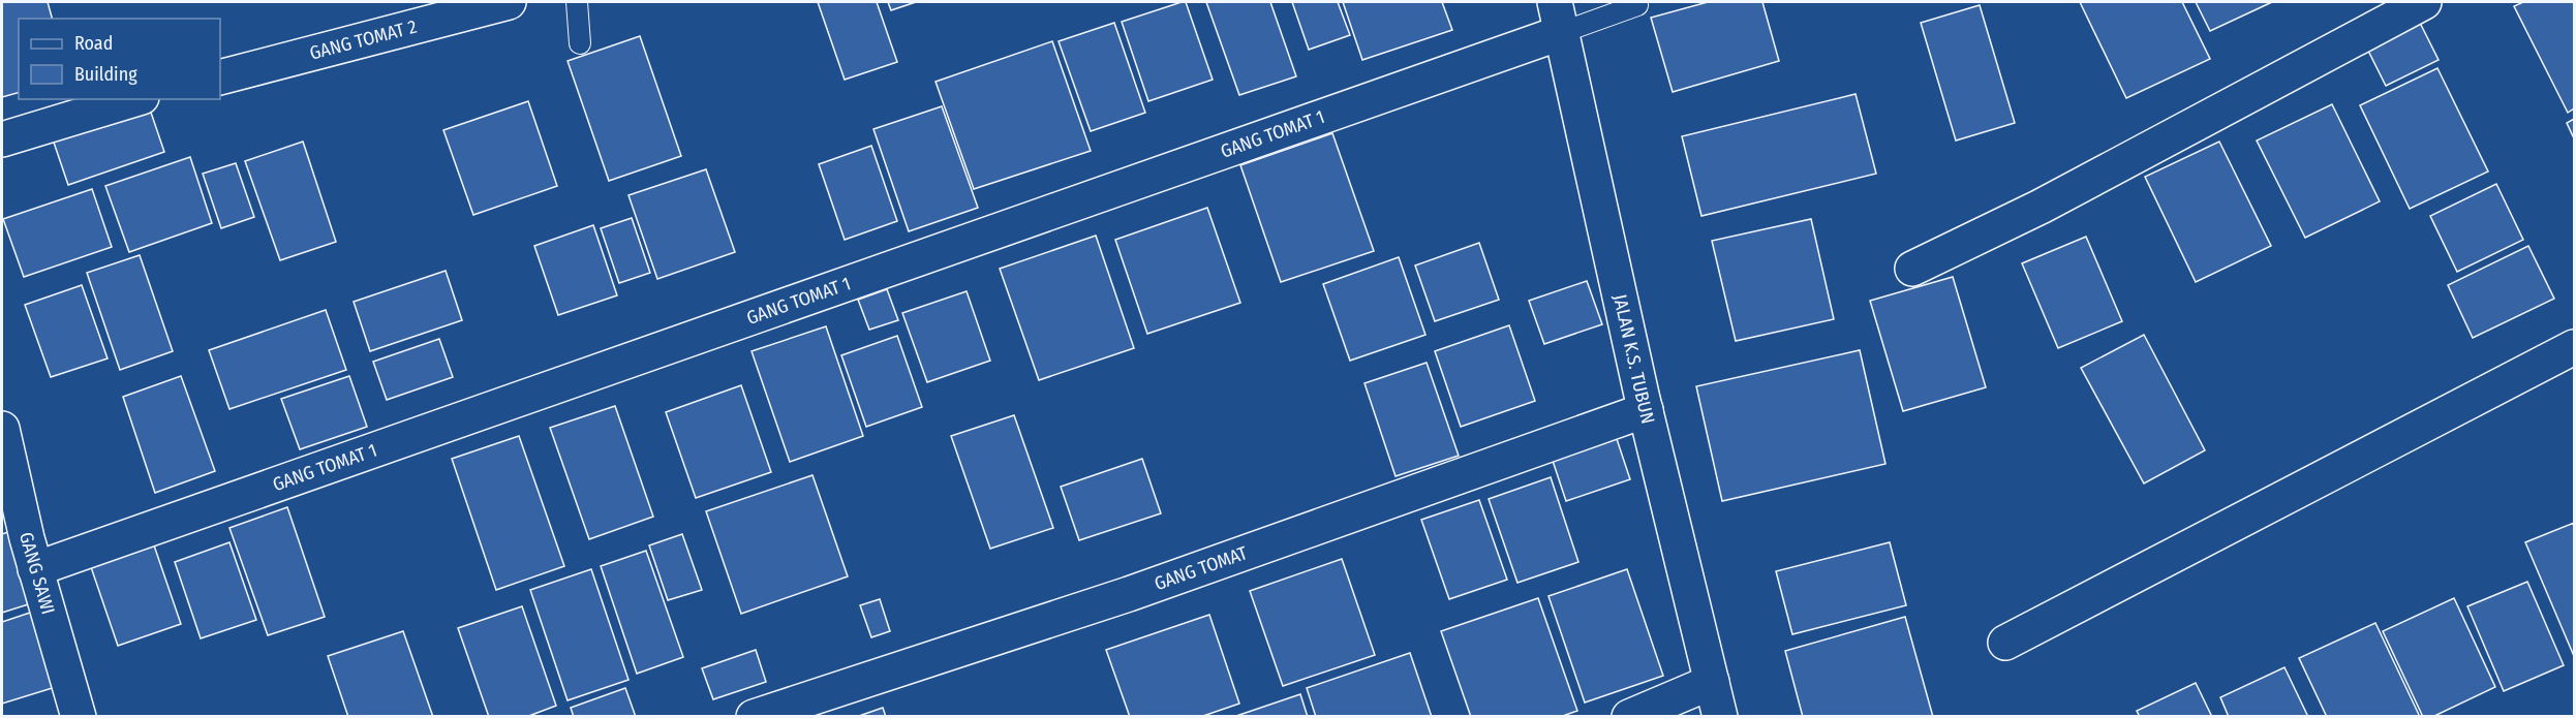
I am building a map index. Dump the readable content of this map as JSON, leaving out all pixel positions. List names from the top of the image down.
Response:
{
  "streets": {
    "street": [
      "GANG TOMAT 2",
      "GANG TOMAT 1",
      "JALAN K.S. TUBUN",
      "GANG TOMAT",
      "GANG SAWI"
    ]
  },
  "crossings": [
    ["GANG TOMAT 1", "JALAN K.S. TUBUN"],
    ["GANG TOMAT 1", "GANG SAWI"],
    ["JALAN K.S. TUBUN", "GANG TOMAT"]
  ],
  "legend": ["Road", "Building"]
}
